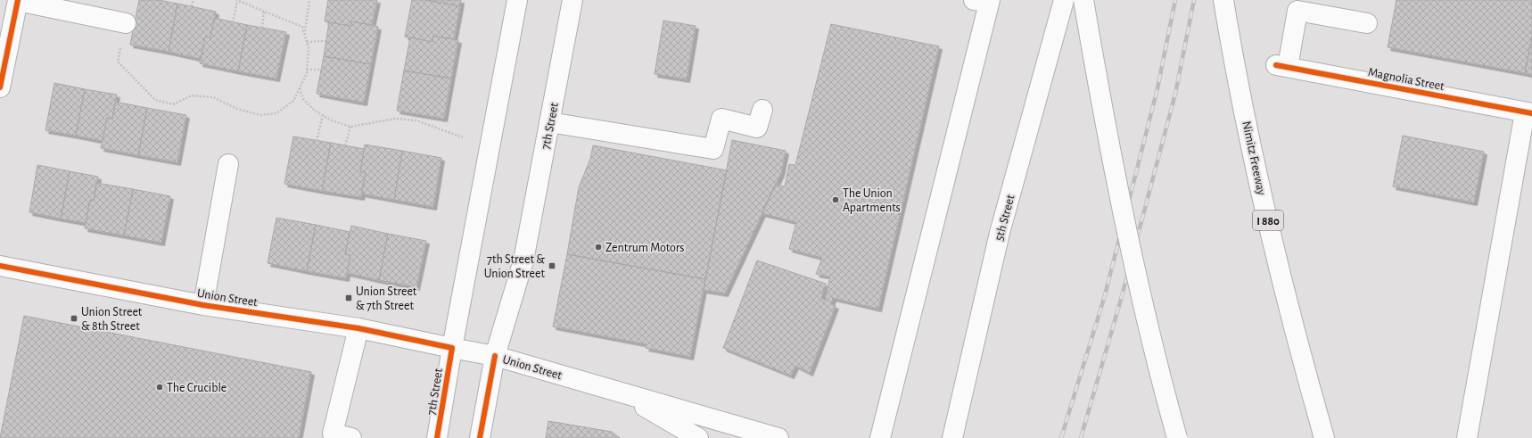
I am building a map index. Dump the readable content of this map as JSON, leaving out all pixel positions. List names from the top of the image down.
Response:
{
  "streets": {
    "main road": [
      "Magnolia Street",
      "7th Street",
      "Nimitz Freeway",
      "5th Street",
      "I 880",
      "Union Street"
    ]
  },
  "crossings": [
    ["7th Street", "Union Street"]
  ],
  "places": {
    "other": ["The Union Apartments", "Zentrum Motors", "The Crucible"],
    "transit": ["7th Street & Union Street", "Union Street & 7th Street", "Union Street & 8th Street"]
  }
}
